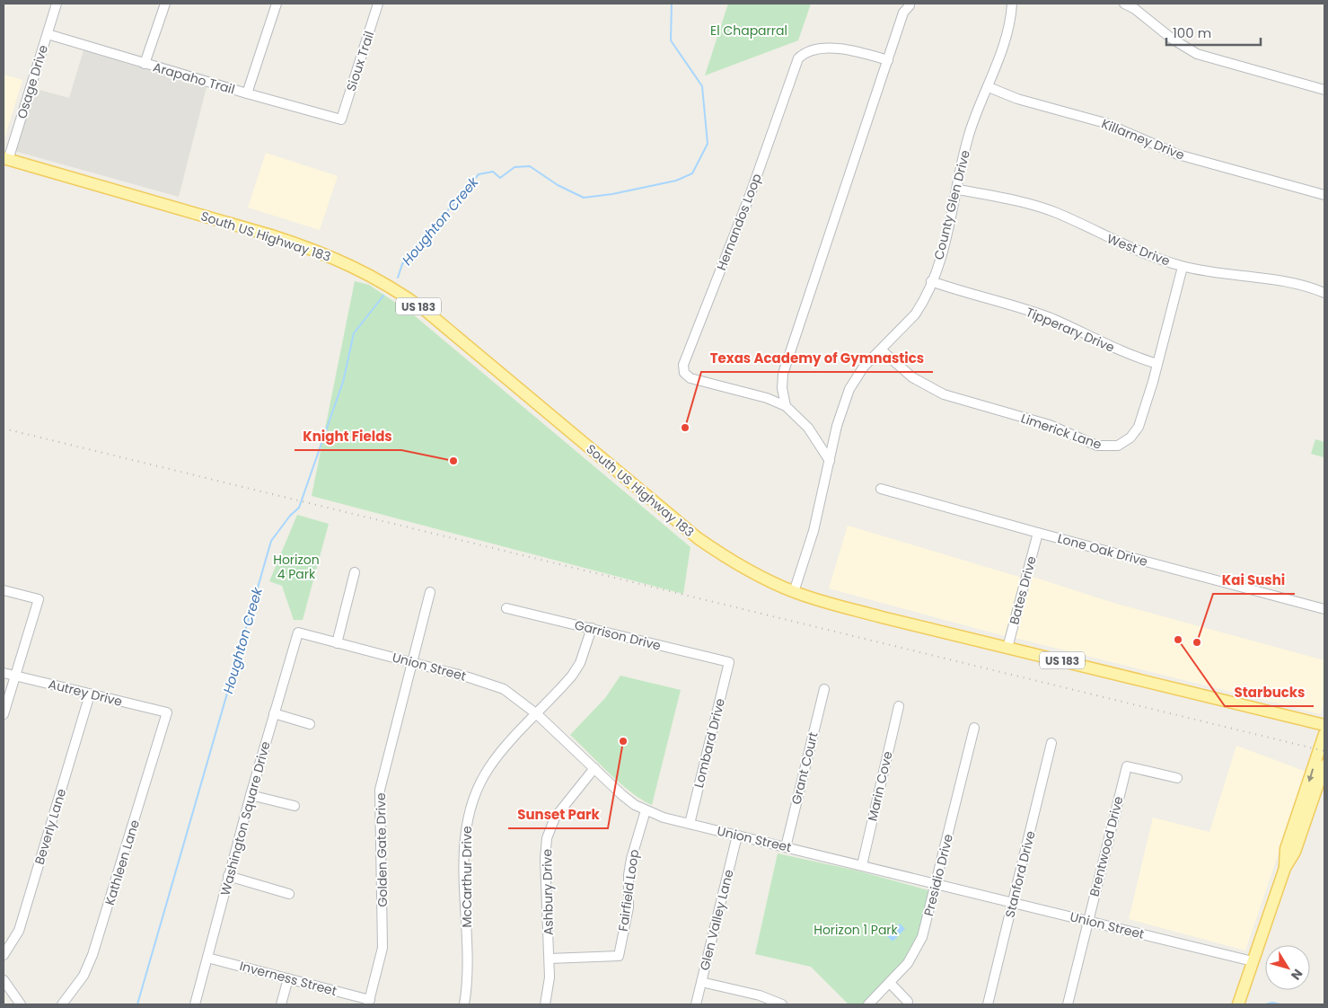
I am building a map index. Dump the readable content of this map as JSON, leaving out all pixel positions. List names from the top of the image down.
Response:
{
  "streets": {
    "main road": ["South US Highway 183", "US 183"],
    "street": [
      "Sioux Trail",
      "Arapaho Trail",
      "Osage Drive",
      "Killarney Drive",
      "County Glen Drive",
      "Hernandos Loop",
      "West Drive",
      "Tipperary Drive",
      "Limerick Lane",
      "Lone Oak Drive",
      "Bates Drive",
      "Garrison Drive",
      "Union Street",
      "Autrey Drive",
      "Lombard Drive",
      "Grant Court",
      "Marin Cove",
      "Washington Square Drive",
      "Beverly Lane",
      "Brentwood Drive",
      "Golden Gate Drive",
      "Kathleen Lane",
      "Stanford Drive",
      "Presidio Drive",
      "McCarthur Drive",
      "Fairfield Loop",
      "Ashbury Drive",
      "Glen Valley Lane",
      "Inverness Street"
    ]
  },
  "crossings": [
    ["Sioux Trail", "Arapaho Trail"],
    ["Arapaho Trail", "Osage Drive"],
    ["Osage Drive", "South US Highway 183"],
    ["Killarney Drive", "County Glen Drive"],
    ["County Glen Drive", "Hernandos Loop"],
    ["County Glen Drive", "South US Highway 183"],
    ["County Glen Drive", "West Drive"],
    ["County Glen Drive", "Tipperary Drive"],
    ["County Glen Drive", "Limerick Lane"],
    ["South US Highway 183", "Bates Drive"],
    ["West Drive", "Limerick Lane"],
    ["Tipperary Drive", "Limerick Lane"],
    ["Lone Oak Drive", "Bates Drive"],
    ["Garrison Drive", "Lombard Drive"],
    ["Garrison Drive", "McCarthur Drive"],
    ["Union Street", "Lombard Drive"],
    ["Union Street", "Grant Court"],
    ["Union Street", "Marin Cove"],
    ["Union Street", "Washington Square Drive"],
    ["Union Street", "Brentwood Drive"],
    ["Union Street", "Golden Gate Drive"],
    ["Union Street", "Stanford Drive"],
    ["Union Street", "Presidio Drive"],
    ["Union Street", "McCarthur Drive"],
    ["Union Street", "Fairfield Loop"],
    ["Union Street", "Ashbury Drive"],
    ["Union Street", "Glen Valley Lane"],
    ["Autrey Drive", "Beverly Lane"],
    ["Autrey Drive", "Kathleen Lane"],
    ["Washington Square Drive", "Inverness Street"],
    ["Golden Gate Drive", "Inverness Street"],
    ["Fairfield Loop", "Ashbury Drive"]
  ],
  "water": ["Houghton Creek"],
  "parks": ["El Chaparral", "Horizon 4 Park", "Horizon 1 Park"],
  "places": [
    "Texas Academy of Gymnastics",
    "Knight Fields",
    "Starbucks",
    "Kai Sushi",
    "Sunset Park"
  ],
  "scale_bar": "100 m",
  "north": "bottom right"
}
